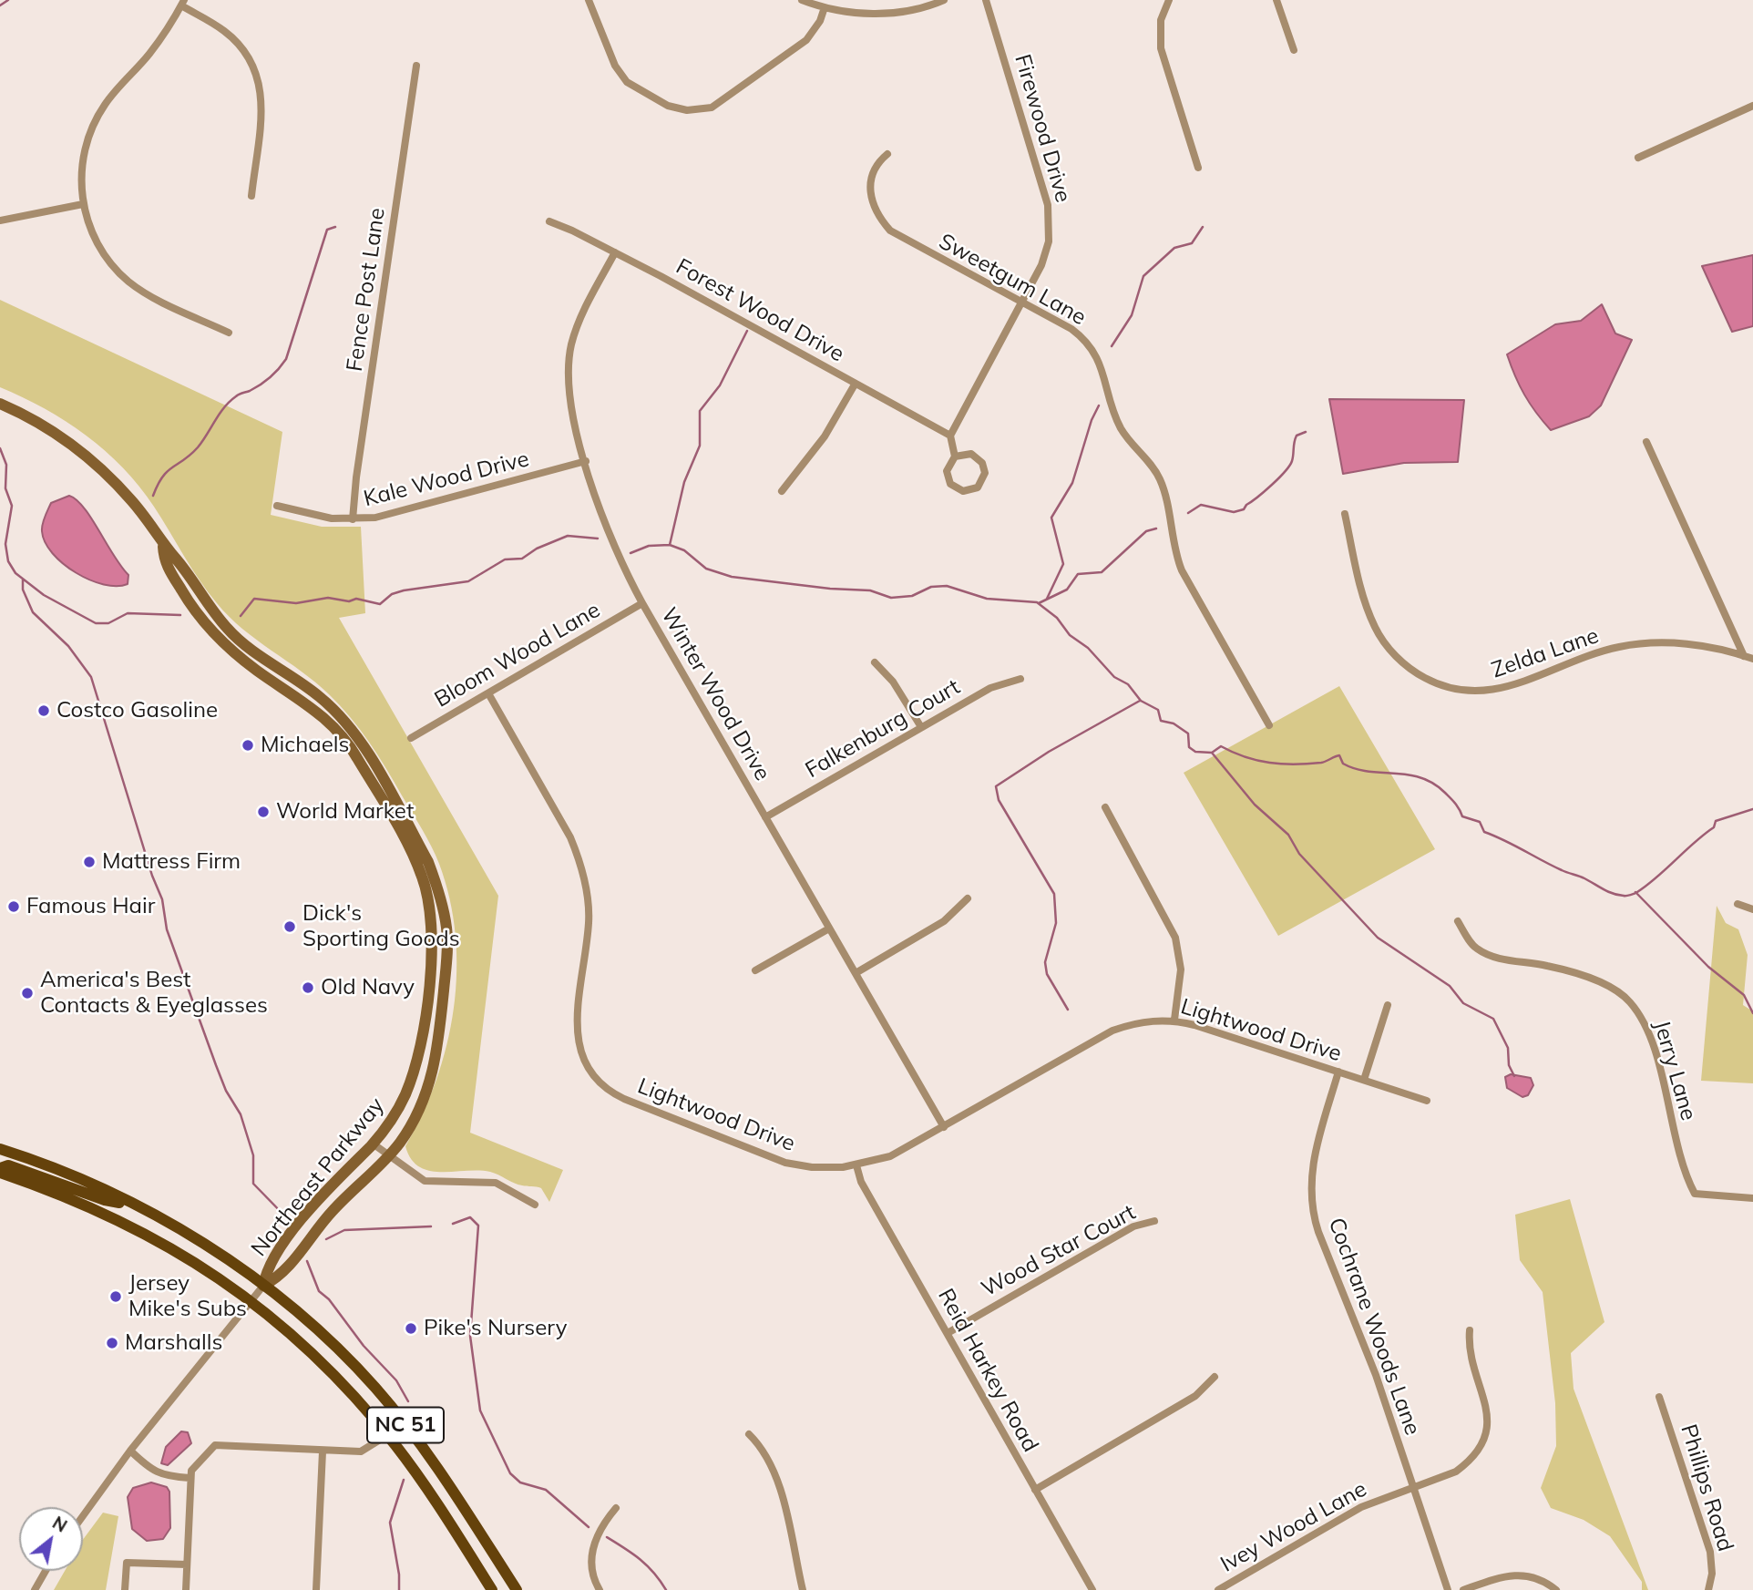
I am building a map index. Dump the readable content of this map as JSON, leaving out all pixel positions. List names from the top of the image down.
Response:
{
  "streets": {
    "main road": ["NC 51"],
    "street": [
      "Firewood Drive",
      "Sweetgum Lane",
      "Fence Post Lane",
      "Forest Wood Drive",
      "Kale Wood Drive",
      "Zelda Lane",
      "Bloom Wood Lane",
      "Winter Wood Drive",
      "Falkenburg Court",
      "Lightwood Drive",
      "Jerry Lane",
      "Northeast Parkway",
      "Wood Star Court",
      "Cochrane Woods Lane",
      "Reid Harkey Road",
      "Phillips Road",
      "Ivey Wood Lane"
    ]
  },
  "crossings": [
    ["Firewood Drive", "Sweetgum Lane"],
    ["Firewood Drive", "Forest Wood Drive"],
    ["Fence Post Lane", "Kale Wood Drive"],
    ["Forest Wood Drive", "Winter Wood Drive"],
    ["Kale Wood Drive", "Winter Wood Drive"],
    ["Bloom Wood Lane", "Winter Wood Drive"],
    ["Bloom Wood Lane", "Lightwood Drive"],
    ["Winter Wood Drive", "Falkenburg Court"],
    ["Winter Wood Drive", "Lightwood Drive"],
    ["Lightwood Drive", "Cochrane Woods Lane"],
    ["Lightwood Drive", "Reid Harkey Road"],
    ["Northeast Parkway", "NC 51"],
    ["Wood Star Court", "Reid Harkey Road"],
    ["Cochrane Woods Lane", "Ivey Wood Lane"]
  ],
  "places": [
    "Costco Gasoline",
    "Michaels",
    "World Market",
    "Mattress Firm",
    "Famous Hair",
    "Dick's Sporting Goods",
    "Old Navy",
    "America's Best Contacts & Eyeglasses",
    "Jersey Mike's Subs",
    "Pike's Nursery",
    "Marshalls"
  ],
  "north": "top right"
}
